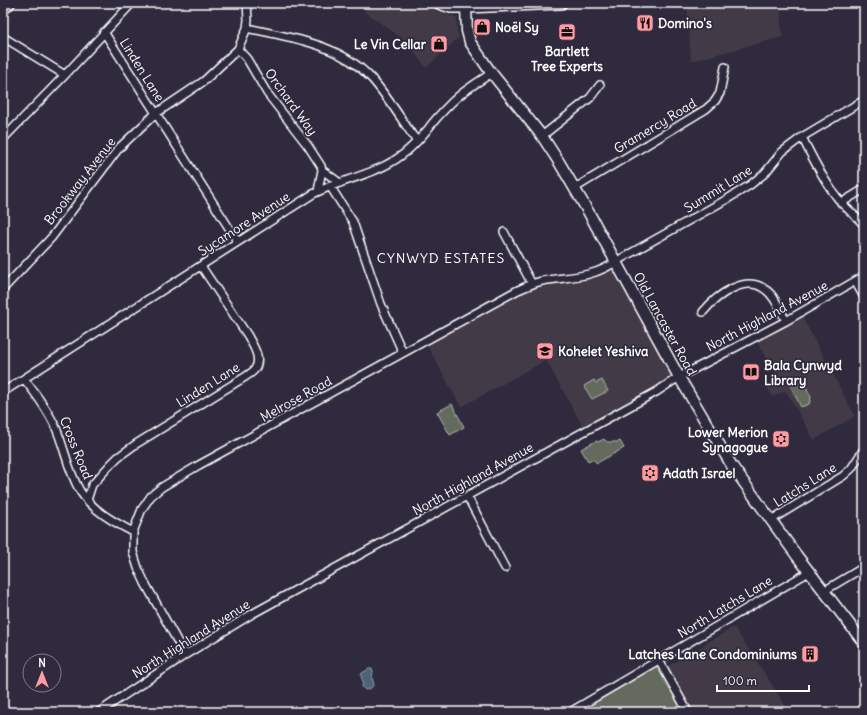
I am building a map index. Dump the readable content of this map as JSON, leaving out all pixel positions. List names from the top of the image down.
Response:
{
  "streets": {
    "main road": ["Old Lancaster Road"],
    "street": [
      "Linden Lane",
      "Orchard Way",
      "Gramercy Road",
      "Brookway Avenue",
      "Summit Lane",
      "Sycamore Avenue",
      "North Highland Avenue",
      "Melrose Road",
      "Cross Road",
      "Latchs Lane",
      "North Latchs Lane"
    ]
  },
  "crossings": [
    ["Linden Lane", "Brookway Avenue"],
    ["Linden Lane", "Sycamore Avenue"],
    ["Linden Lane", "Cross Road"],
    ["Orchard Way", "Brookway Avenue"],
    ["Orchard Way", "Sycamore Avenue"],
    ["Gramercy Road", "Old Lancaster Road"],
    ["Summit Lane", "Old Lancaster Road"],
    ["Summit Lane", "Melrose Road"],
    ["Sycamore Avenue", "Old Lancaster Road"],
    ["Sycamore Avenue", "Cross Road"],
    ["North Highland Avenue", "Old Lancaster Road"],
    ["North Highland Avenue", "Melrose Road"],
    ["Old Lancaster Road", "Melrose Road"],
    ["Old Lancaster Road", "Latchs Lane"],
    ["Old Lancaster Road", "North Latchs Lane"],
    ["Melrose Road", "Cross Road"]
  ],
  "districts": ["CYNWYD ESTATES"],
  "places": {
    "restaurant": ["Domino's"],
    "shop": ["Noël Sy", "Le Vin Cellar"],
    "office": ["Bartlett Tree Experts"],
    "school or university": ["Kohelet Yeshiva"],
    "library": ["Bala Cynwyd Library"],
    "synagogue": ["Lower Merion Synagogue", "Adath Israel"],
    "building": ["Latches Lane Condominiums"]
  },
  "scale_bar": "100 m",
  "north": "top"
}
